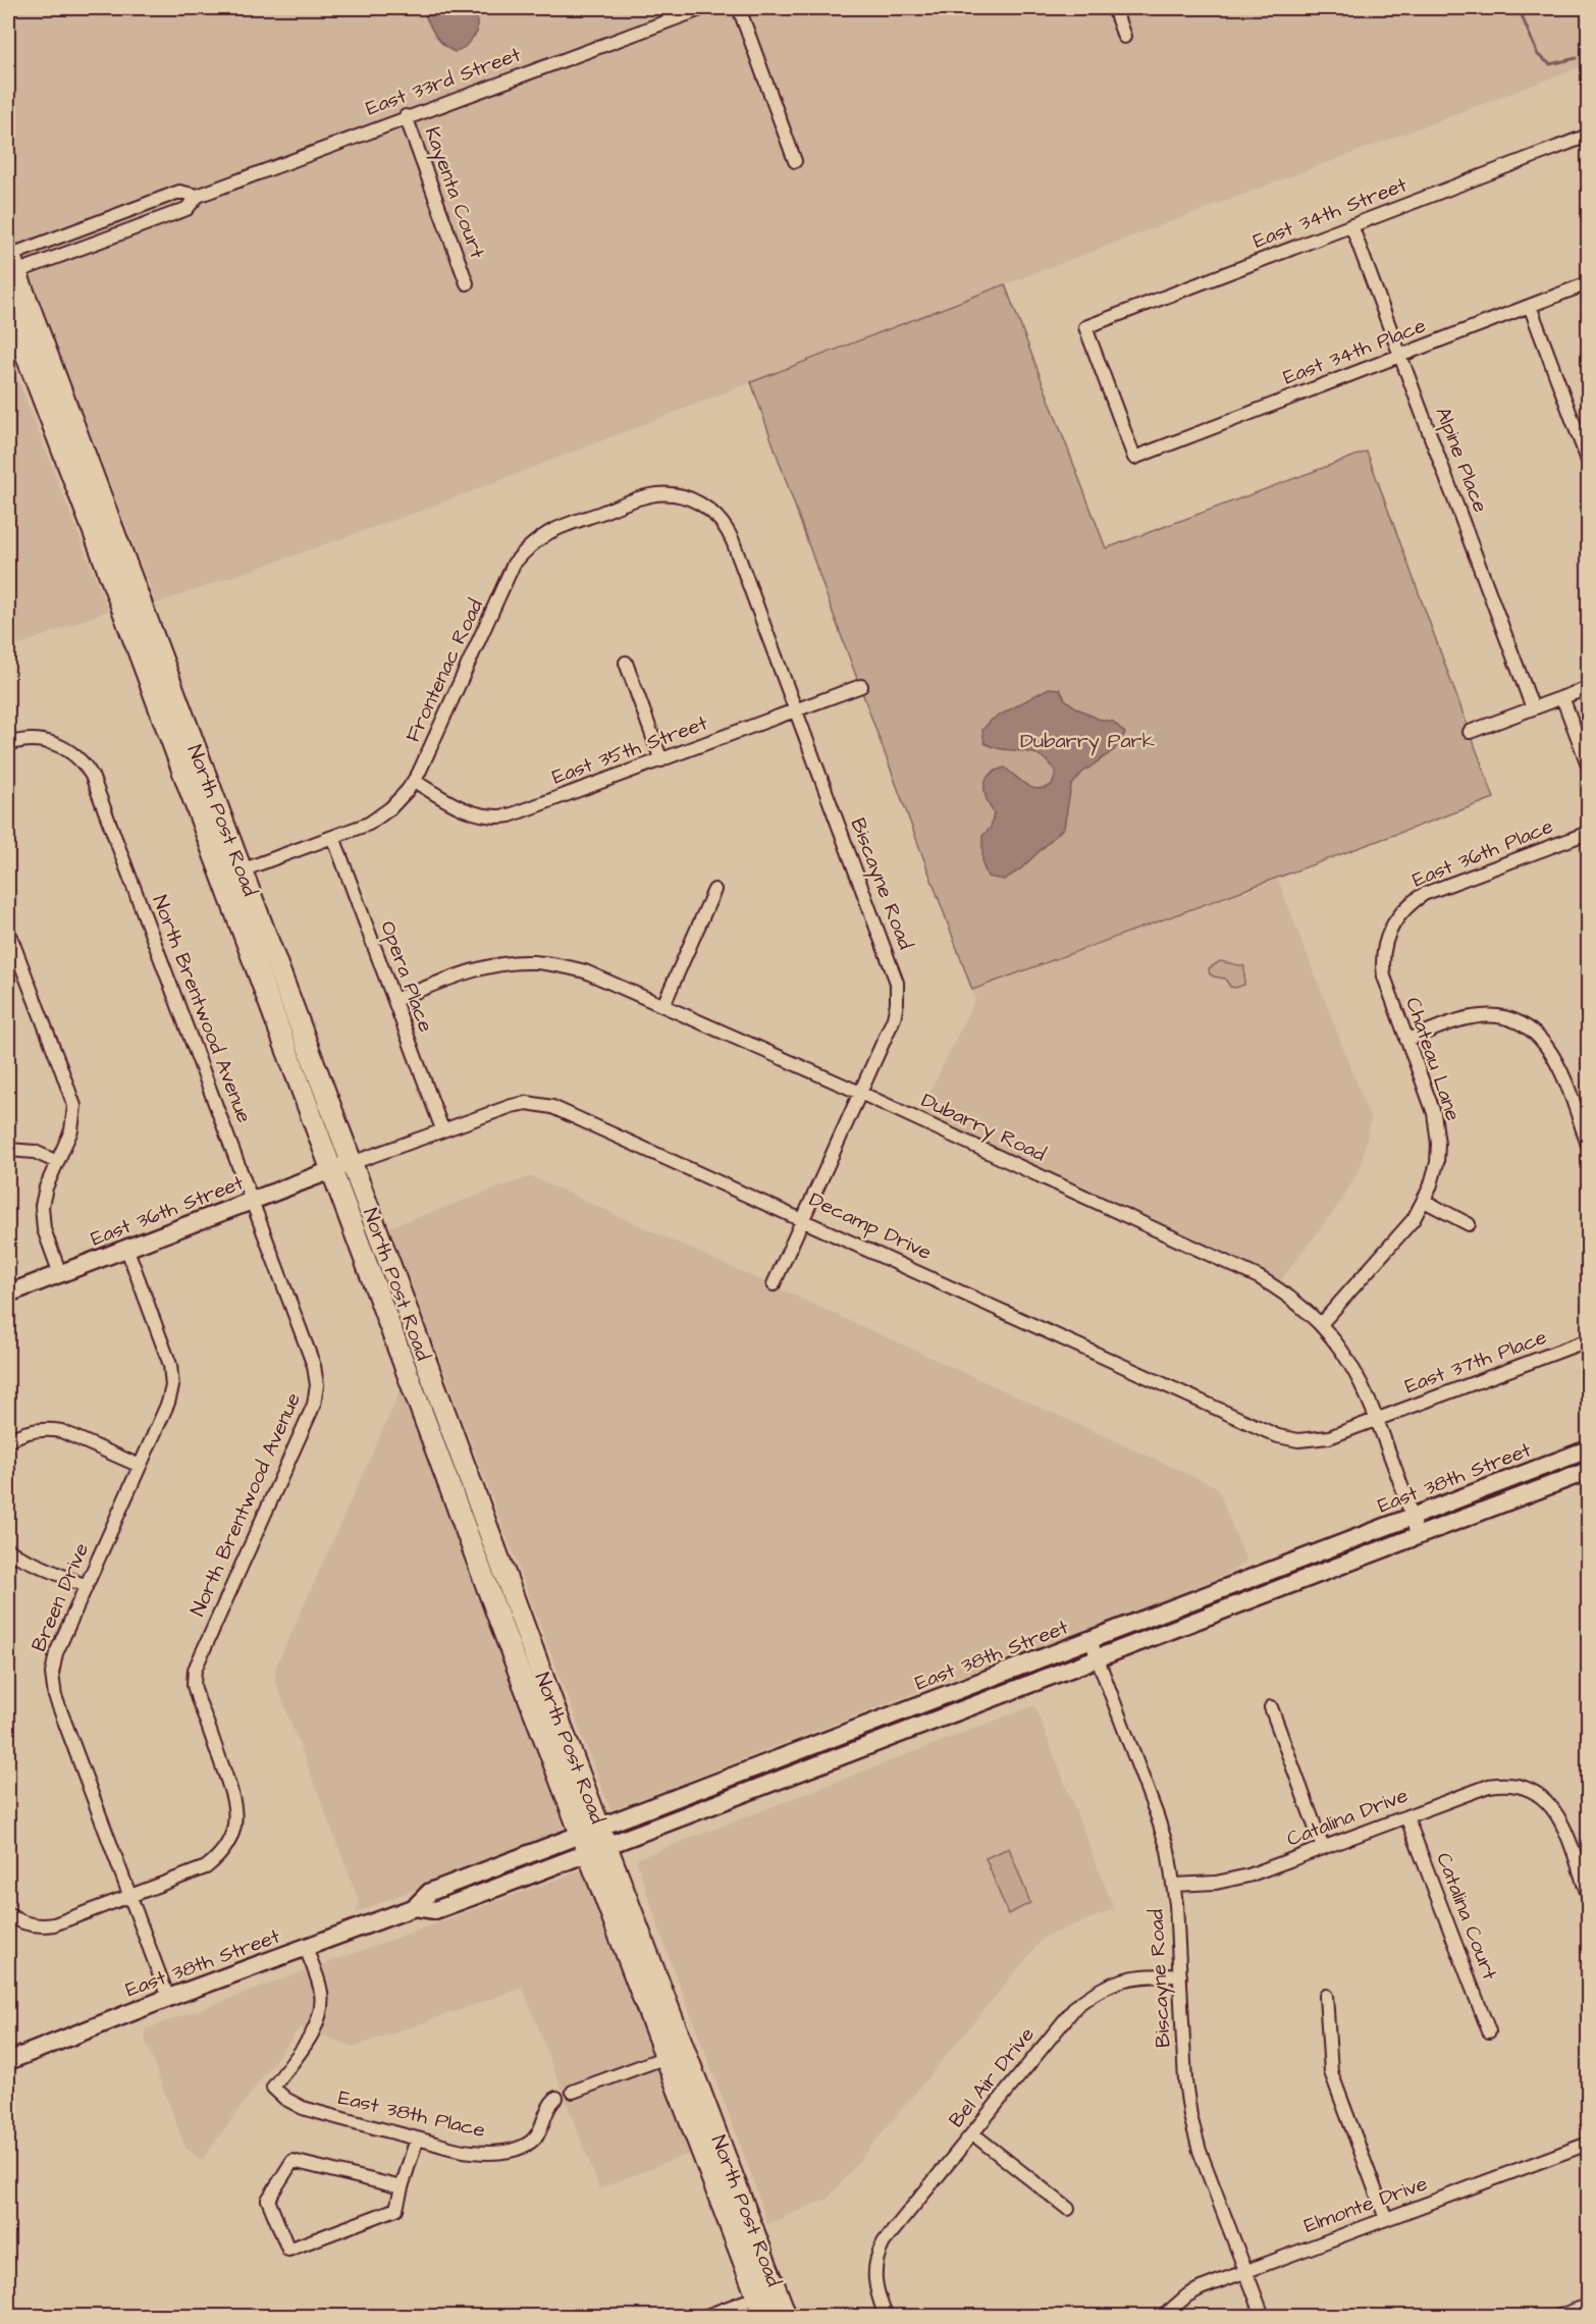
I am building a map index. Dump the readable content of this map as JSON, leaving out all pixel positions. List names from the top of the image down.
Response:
{
  "streets": {
    "main road": ["North Post Road", "East 36th Street", "East 38th Street"],
    "street": [
      "East 33rd Street",
      "Kayenta Court",
      "East 34th Street",
      "East 34th Place",
      "Alpine Place",
      "Frontenac Road",
      "East 35th Street",
      "East 36th Place",
      "Biscayne Road",
      "Opera Place",
      "North Brentwood Avenue",
      "Chateau Lane",
      "Dubarry Road",
      "Decamp Drive",
      "East 37th Place",
      "Breen Drive",
      "Catalina Drive",
      "Catalina Court",
      "Bel Air Drive",
      "East 38th Place",
      "Elmonte Drive"
    ]
  },
  "crossings": [
    ["East 33rd Street", "Kayenta Court"],
    ["East 33rd Street", "North Post Road"],
    ["East 34th Street", "East 34th Place"],
    ["East 34th Street", "Alpine Place"],
    ["East 34th Place", "Alpine Place"],
    ["Frontenac Road", "East 35th Street"],
    ["Frontenac Road", "North Post Road"],
    ["Frontenac Road", "Biscayne Road"],
    ["Frontenac Road", "Opera Place"],
    ["East 35th Street", "Biscayne Road"],
    ["North Post Road", "East 36th Street"],
    ["North Post Road", "Decamp Drive"],
    ["North Post Road", "East 38th Street"],
    ["East 36th Place", "Chateau Lane"],
    ["Biscayne Road", "Dubarry Road"],
    ["Biscayne Road", "Decamp Drive"],
    ["Biscayne Road", "East 38th Street"],
    ["Biscayne Road", "Catalina Drive"],
    ["Biscayne Road", "Bel Air Drive"],
    ["Biscayne Road", "Elmonte Drive"],
    ["Opera Place", "Dubarry Road"],
    ["Opera Place", "Decamp Drive"],
    ["North Brentwood Avenue", "East 36th Street"],
    ["North Brentwood Avenue", "Breen Drive"],
    ["Chateau Lane", "Dubarry Road"],
    ["Dubarry Road", "Decamp Drive"],
    ["Dubarry Road", "East 37th Place"],
    ["Dubarry Road", "East 38th Street"],
    ["East 36th Street", "Decamp Drive"],
    ["East 36th Street", "Breen Drive"],
    ["Decamp Drive", "East 37th Place"],
    ["East 38th Street", "Breen Drive"],
    ["East 38th Street", "East 38th Place"],
    ["Catalina Drive", "Catalina Court"]
  ],
  "parks": ["Dubarry Park"]
}
